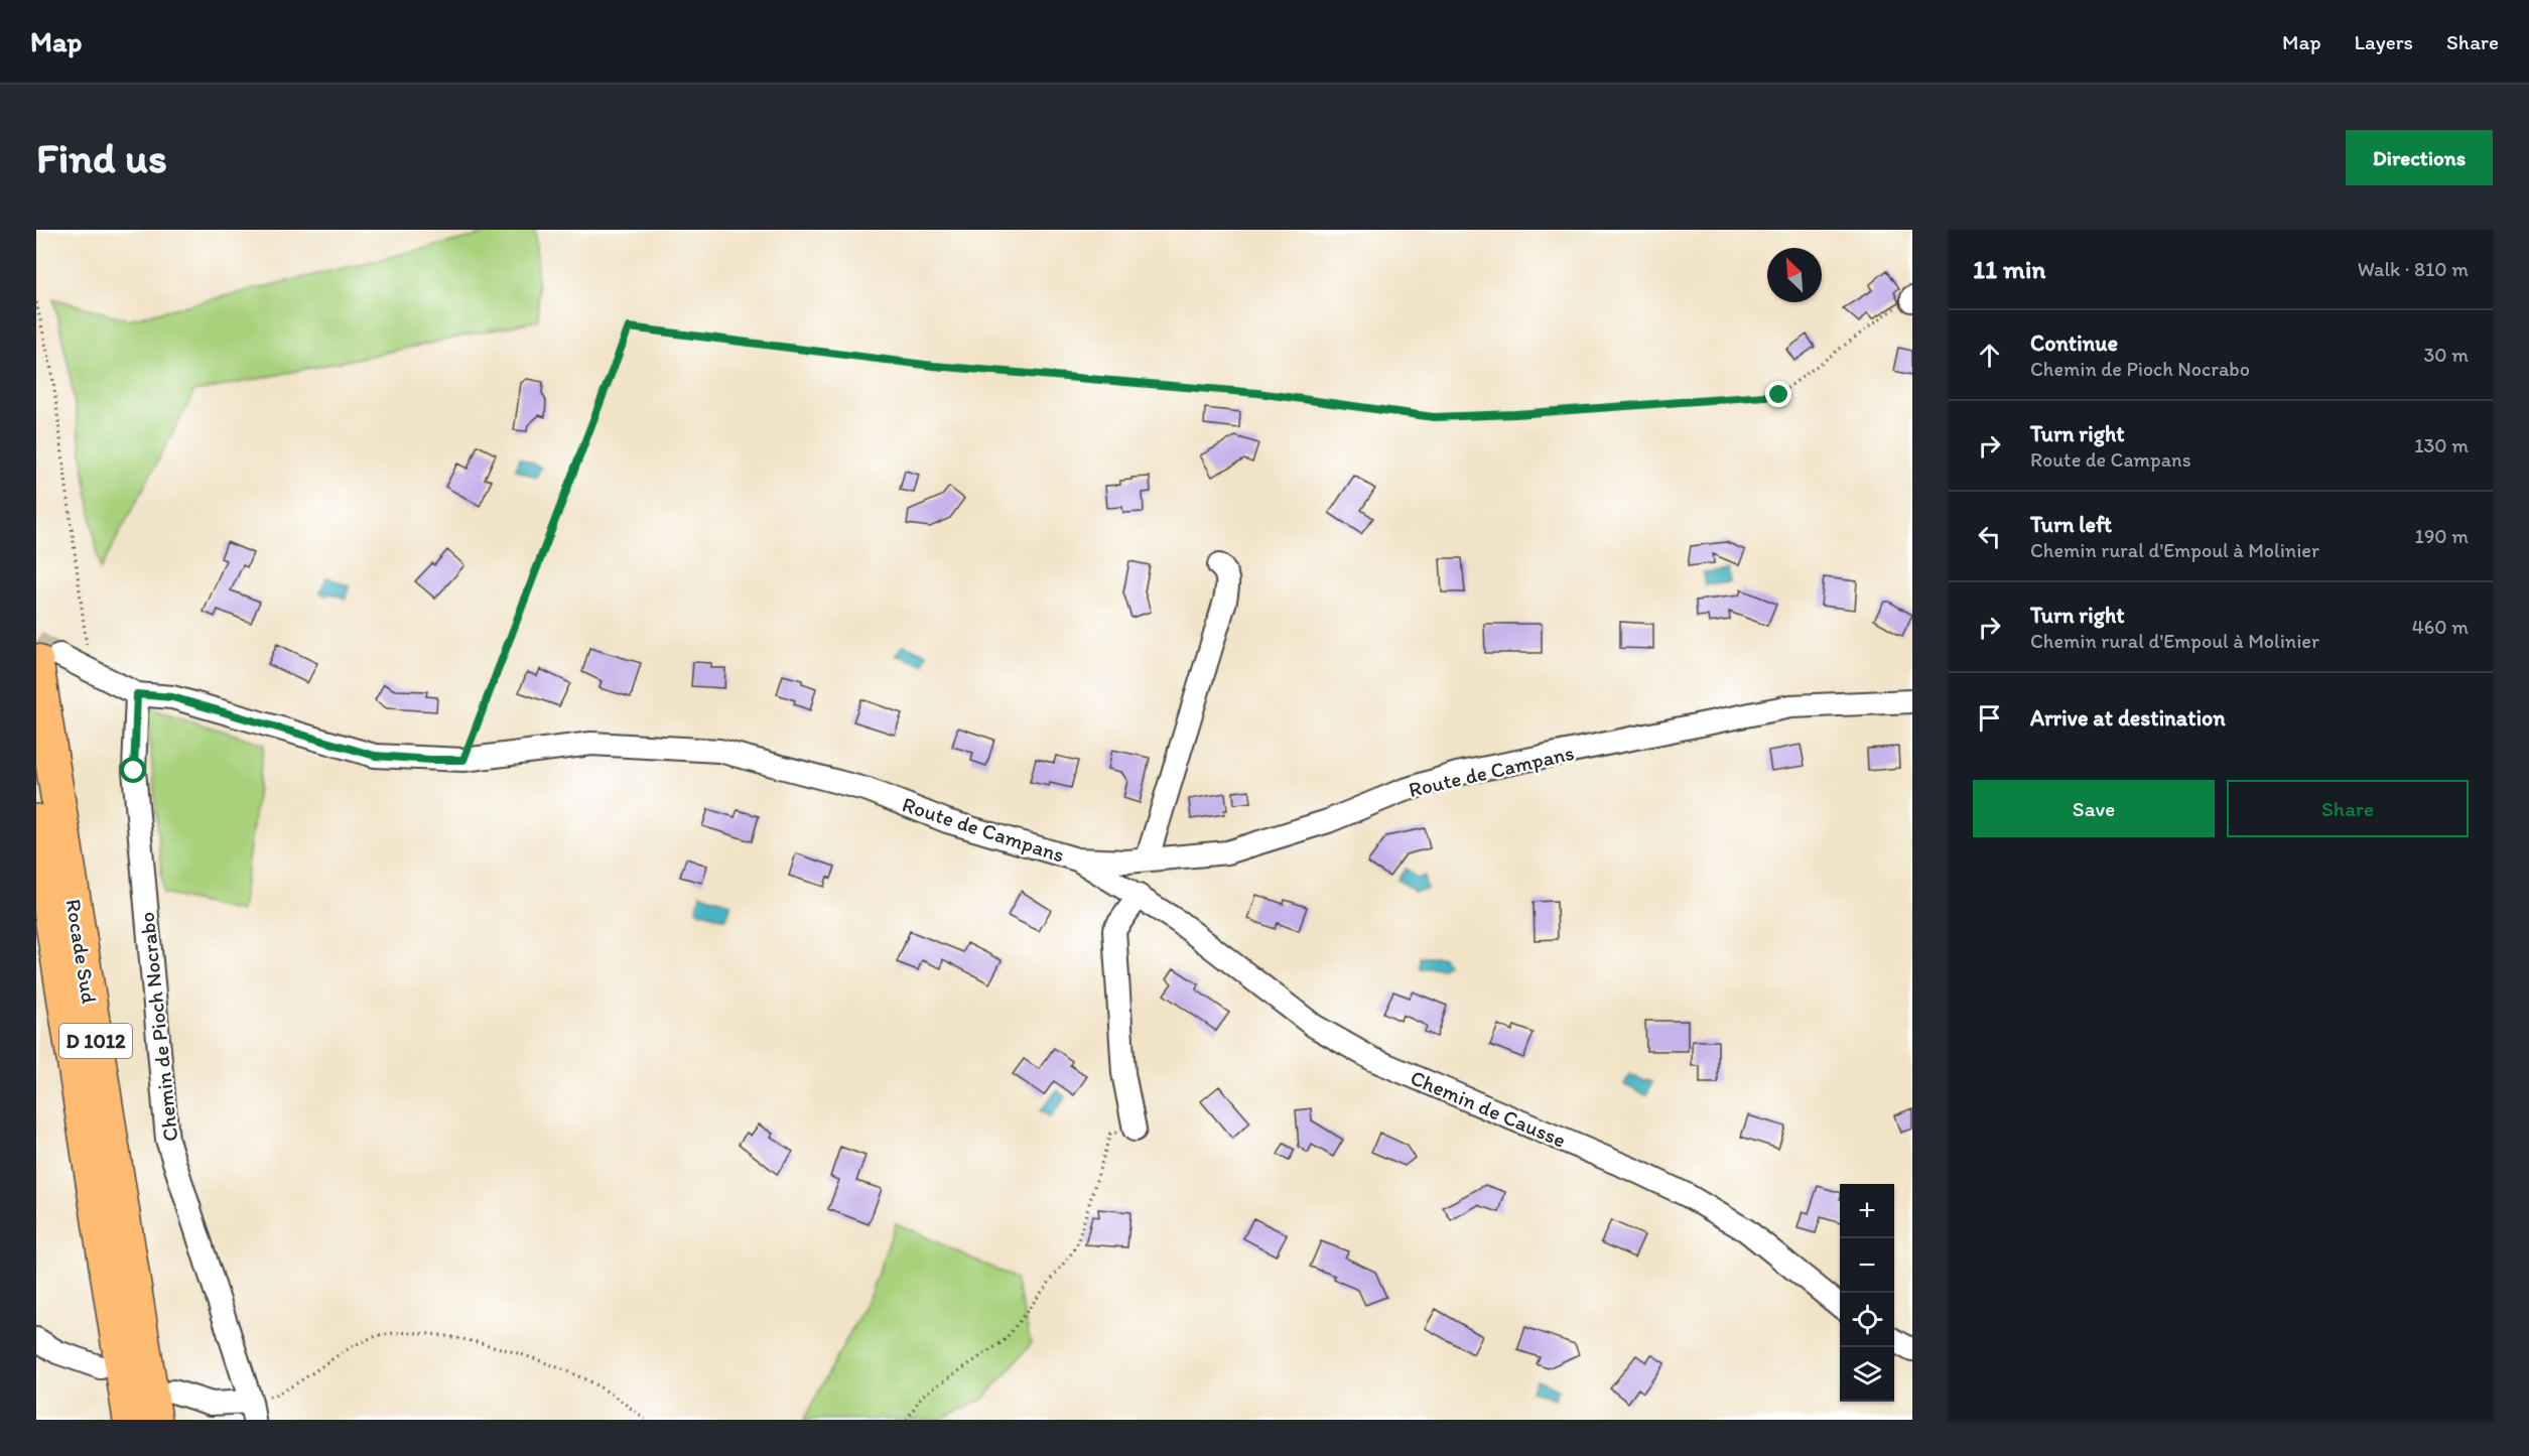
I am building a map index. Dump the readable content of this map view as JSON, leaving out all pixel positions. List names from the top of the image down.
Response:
{
  "streets": {
    "highway": ["Rocade Sud", "D 1012"],
    "street": ["Route de Campans", "Chemin de Pioch Nocrabo", "Chemin de Causse"]
  },
  "crossings": [
    ["Route de Campans", "Rocade Sud"],
    ["Route de Campans", "Chemin de Pioch Nocrabo"],
    ["Route de Campans", "Chemin de Causse"]
  ],
  "north": "top left",
  "page": {
    "header": "Map",
    "nav": ["Map", "Layers", "Share"],
    "buttons": [
      "Directions",
      ["Save", "Share"]
    ],
    "title": "Find us",
    "heading": ["11 min", "Walk · 810 m"],
    "list": [
      ["Continue", "Chemin de Pioch Nocrabo", "30 m"],
      ["Turn right", "Route de Campans", "130 m"],
      ["Turn left", "Chemin rural d'Empoul à Molinier", "190 m"],
      ["Turn right", "Chemin rural d'Empoul à Molinier", "460 m"],
      "Arrive at destination"
    ],
    "map_buttons": ["+", "−"]
  }
}
